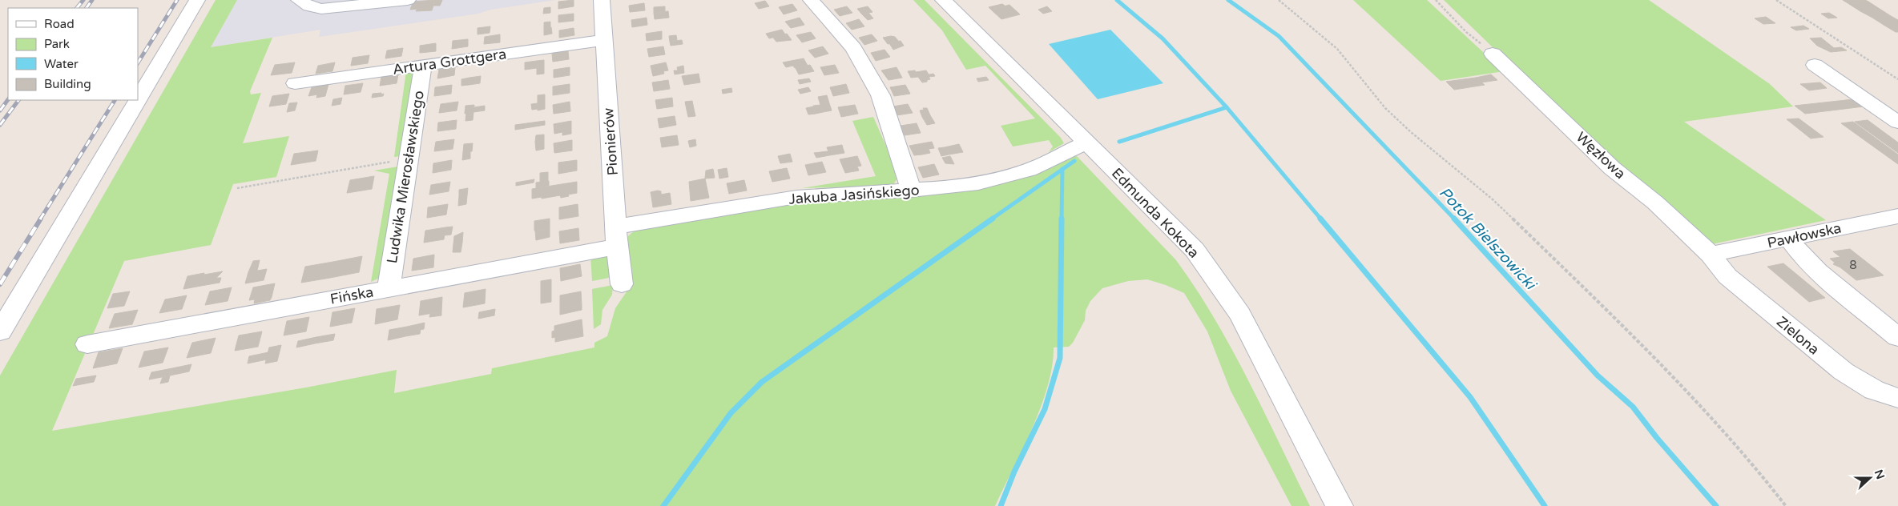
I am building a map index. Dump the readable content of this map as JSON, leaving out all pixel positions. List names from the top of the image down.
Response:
{
  "streets": {
    "street": [
      "Artura Grottgera",
      "Pionierów",
      "Węzłowa",
      "Ludwika Mierosławskiego",
      "Jakuba Jasińskiego",
      "Edmunda Kokota",
      "Pawłowska",
      "Fińska",
      "Zielona"
    ]
  },
  "crossings": [
    ["Artura Grottgera", "Pionierów"],
    ["Artura Grottgera", "Ludwika Mierosławskiego"],
    ["Pionierów", "Jakuba Jasińskiego"],
    ["Pionierów", "Fińska"],
    ["Węzłowa", "Pawłowska"],
    ["Węzłowa", "Zielona"],
    ["Ludwika Mierosławskiego", "Fińska"],
    ["Jakuba Jasińskiego", "Edmunda Kokota"],
    ["Jakuba Jasińskiego", "Fińska"],
    ["Pawłowska", "Zielona"]
  ],
  "water": ["Potok Bielszowicki"],
  "house_numbers": ["8"],
  "legend": [
    "Road",
    "Park",
    "Water",
    "Building"
  ],
  "north": "right"
}
